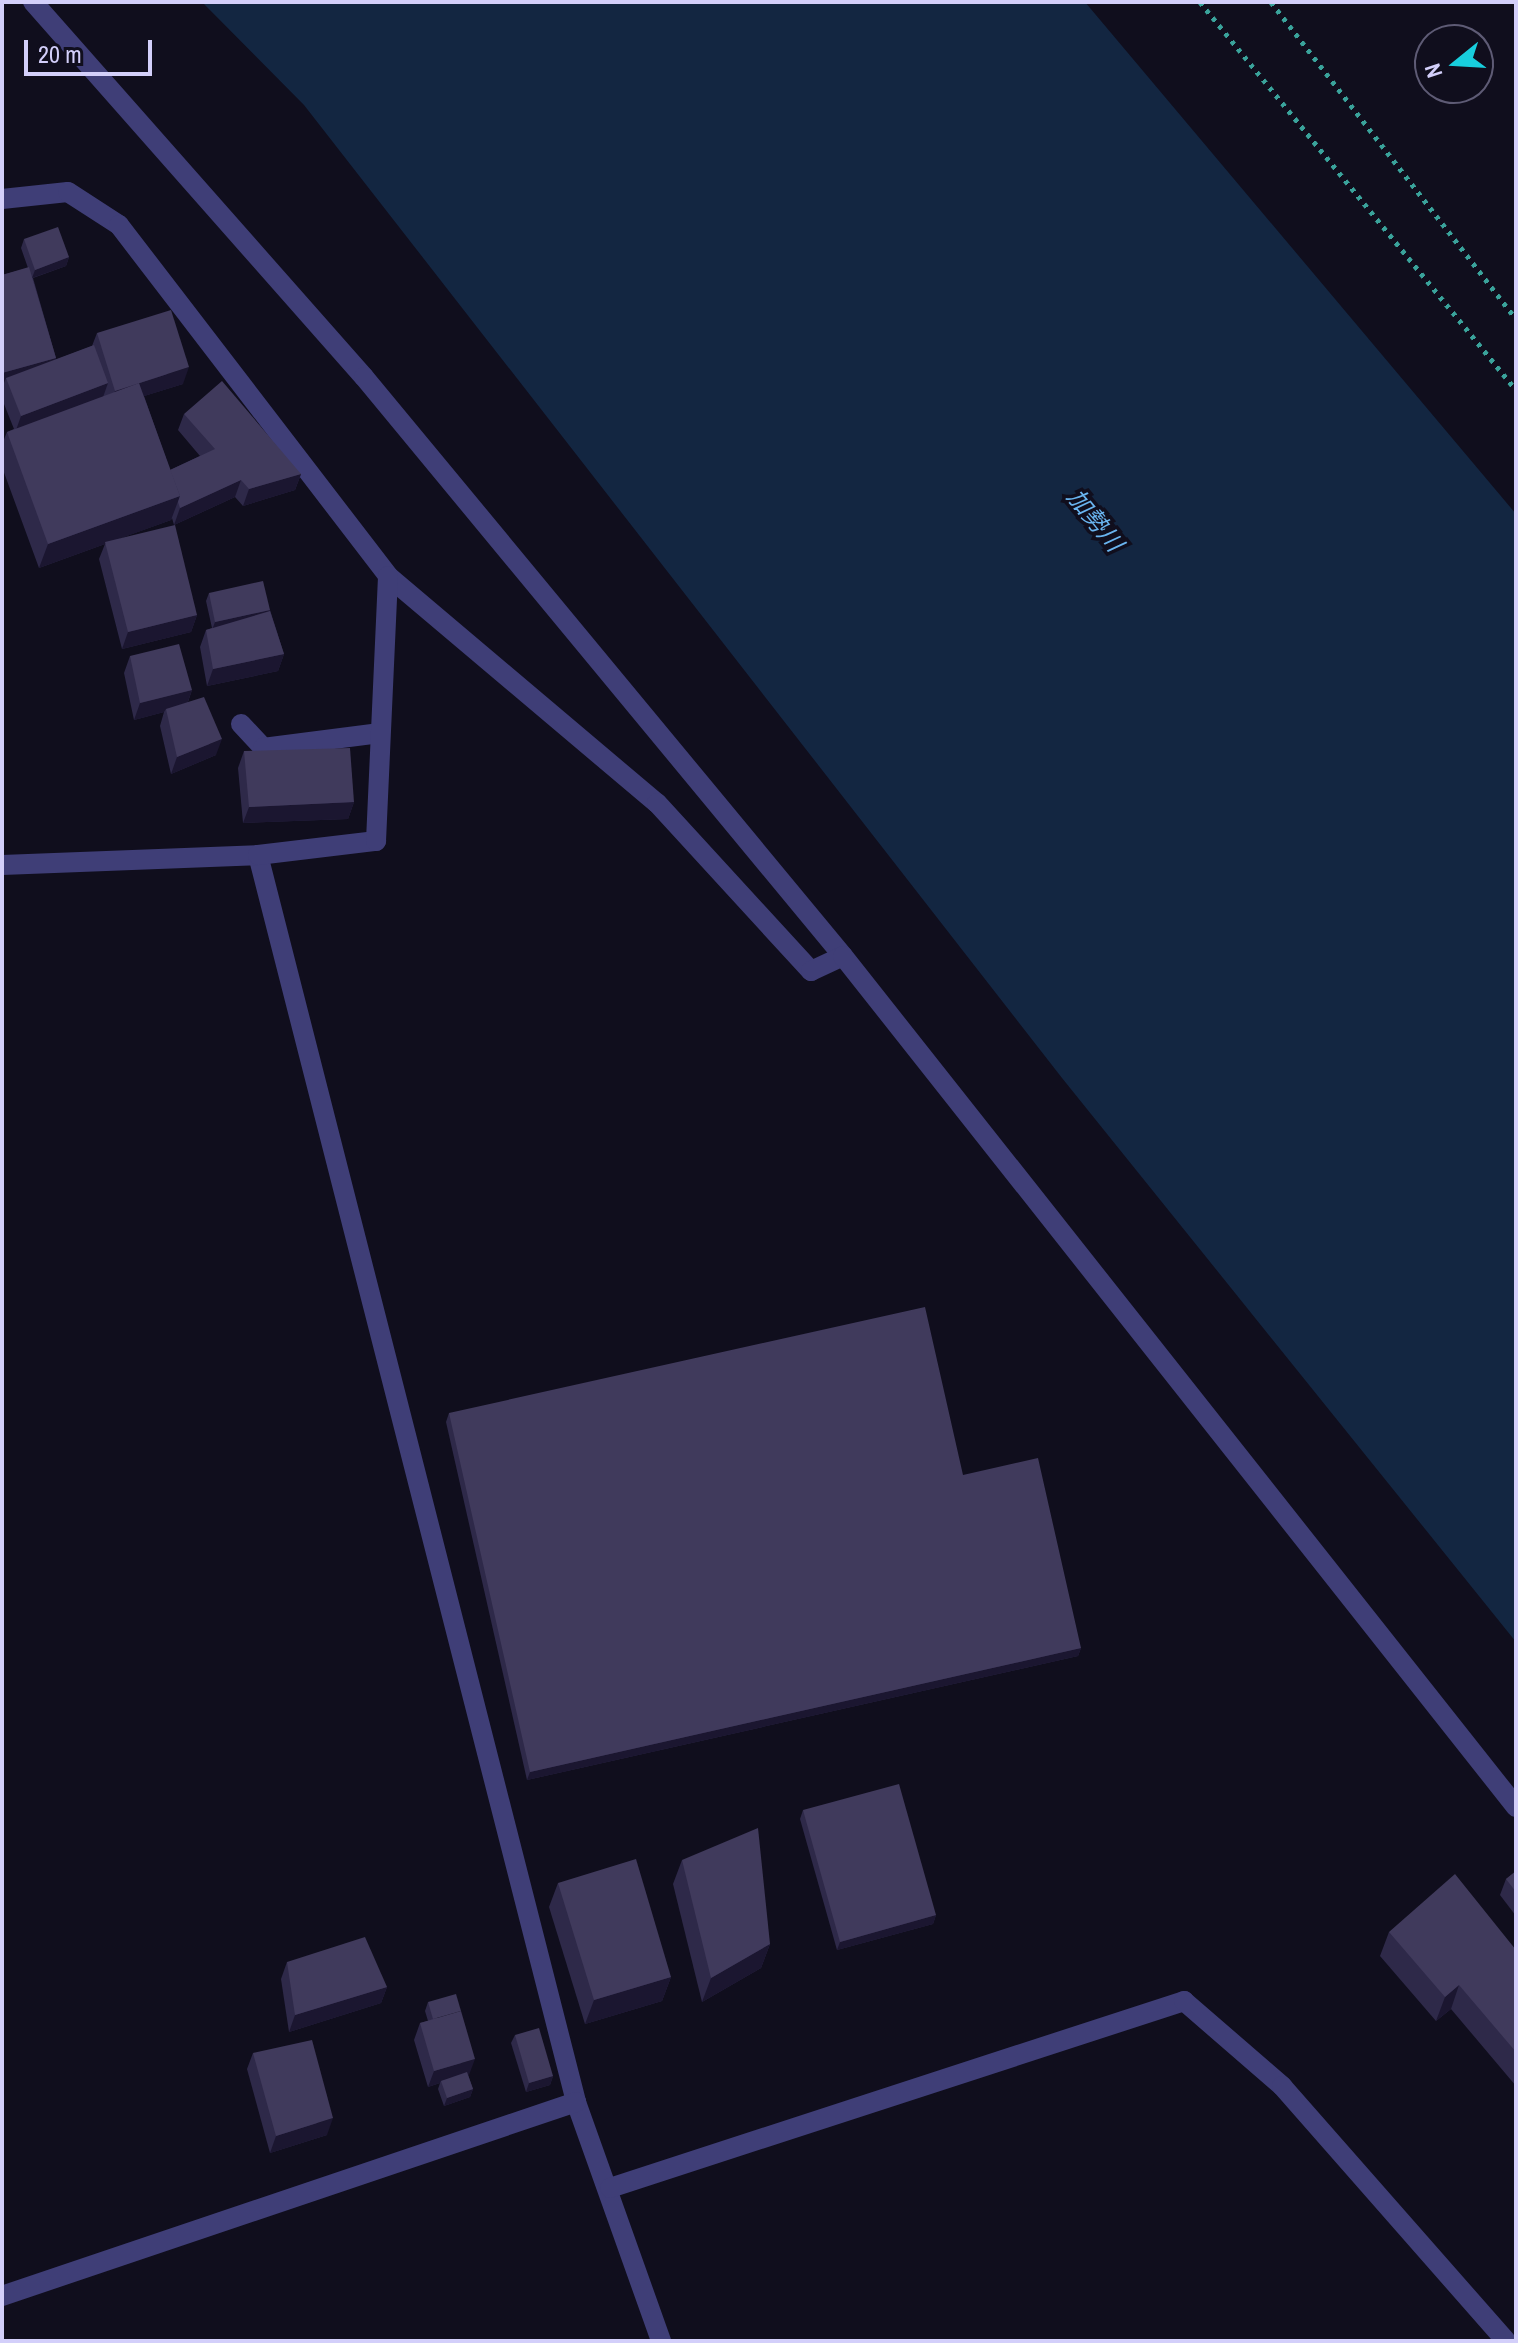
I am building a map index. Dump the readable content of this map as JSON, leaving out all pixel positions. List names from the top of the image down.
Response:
{
  "water": ["加勢川"],
  "scale_bar": "20 m",
  "north": "left"
}
